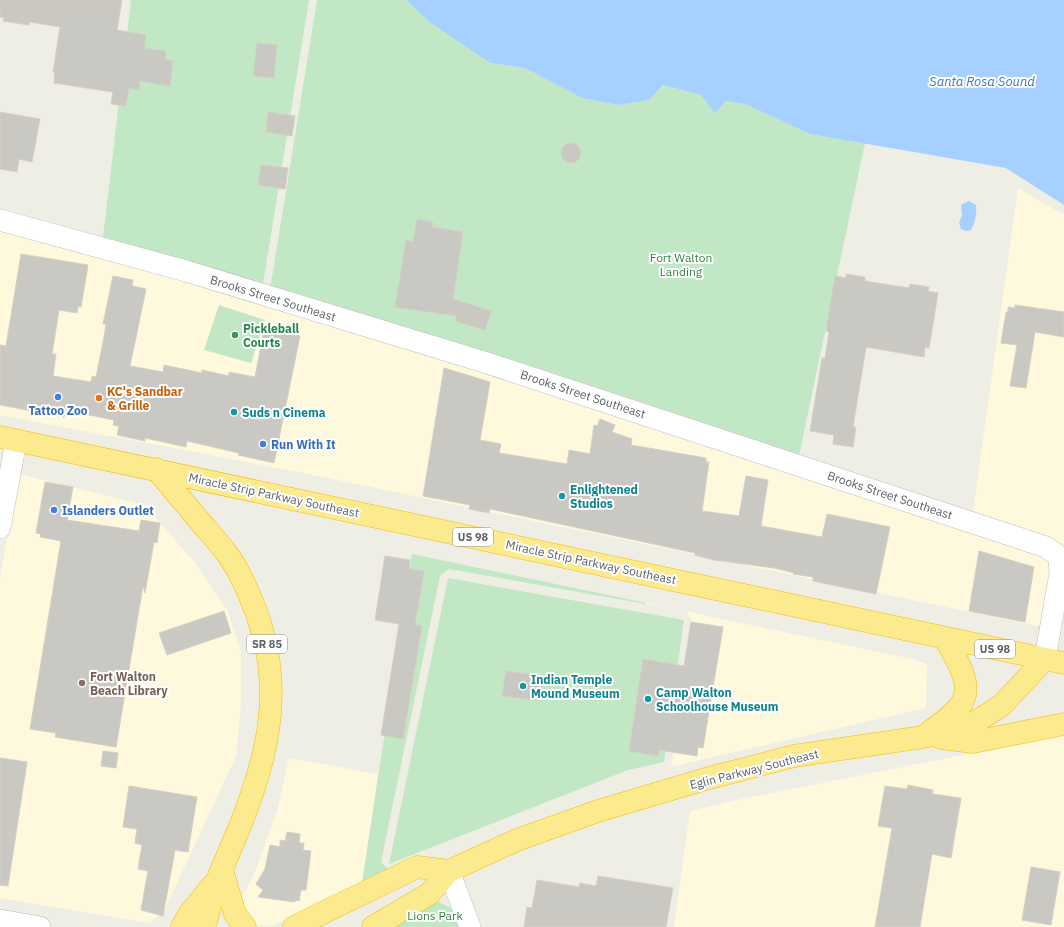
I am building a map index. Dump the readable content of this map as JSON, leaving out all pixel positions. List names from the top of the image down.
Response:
{
  "streets": {
    "highway": [
      "Miracle Strip Parkway Southeast",
      "US 98",
      "SR 85",
      "Eglin Parkway Southeast"
    ],
    "street": ["Brooks Street Southeast"]
  },
  "crossings": [
    ["Brooks Street Southeast", "Miracle Strip Parkway Southeast"],
    ["Brooks Street Southeast", "Eglin Parkway Southeast"],
    ["Miracle Strip Parkway Southeast", "SR 85"],
    ["Miracle Strip Parkway Southeast", "Eglin Parkway Southeast"]
  ],
  "water": ["Santa Rosa Sound"],
  "parks": ["Fort Walton Landing", "Lions Park"],
  "places": [
    "Pickleball Courts",
    "Tattoo Zoo",
    "KC's Sandbar & Grille",
    "Suds n Cinema",
    "Run With It",
    "Enlightened Studios",
    "Islanders Outlet",
    "Fort Walton Beach Library",
    "Indian Temple Mound Museum",
    "Camp Walton Schoolhouse Museum"
  ]
}
